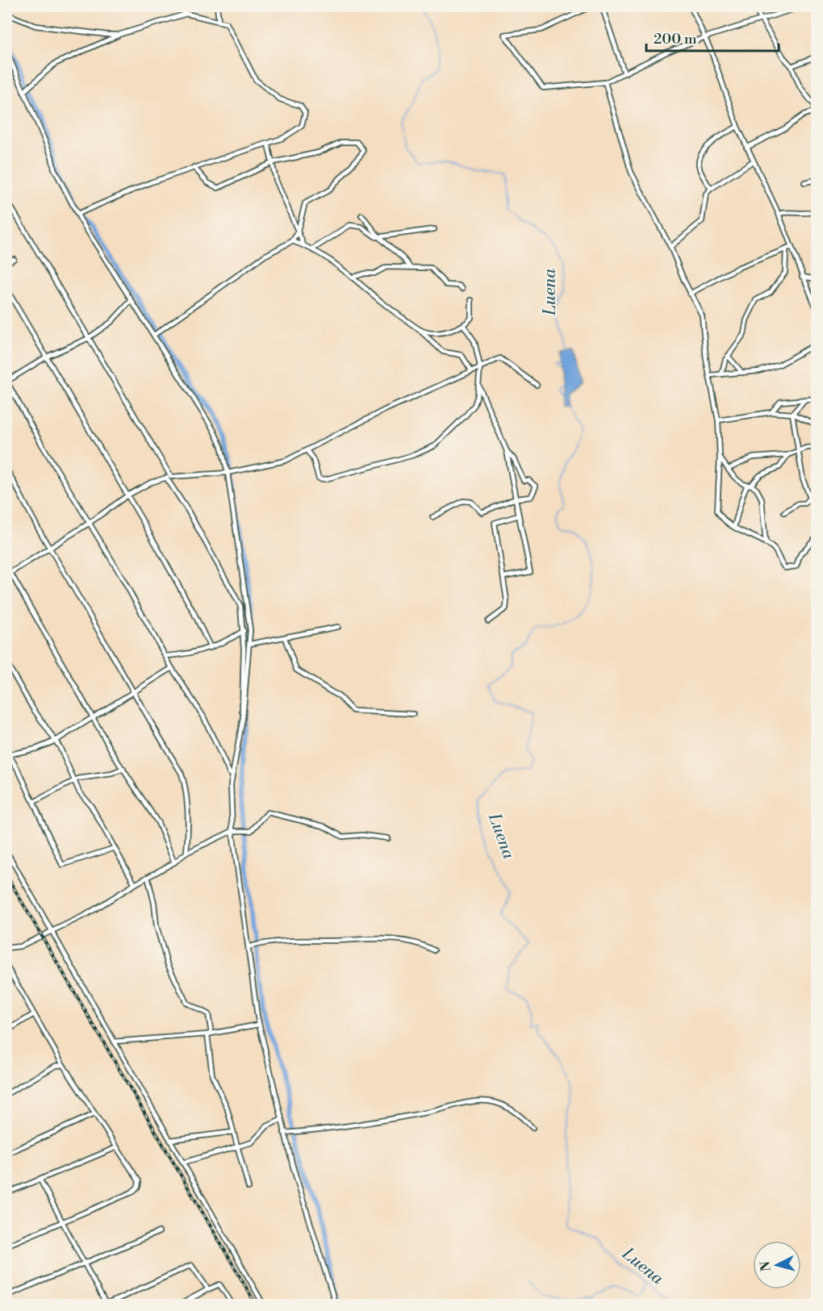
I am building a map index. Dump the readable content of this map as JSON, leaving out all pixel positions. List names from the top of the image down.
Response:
{
  "water": ["Luena"],
  "scale_bar": "200 m",
  "north": "left"
}
